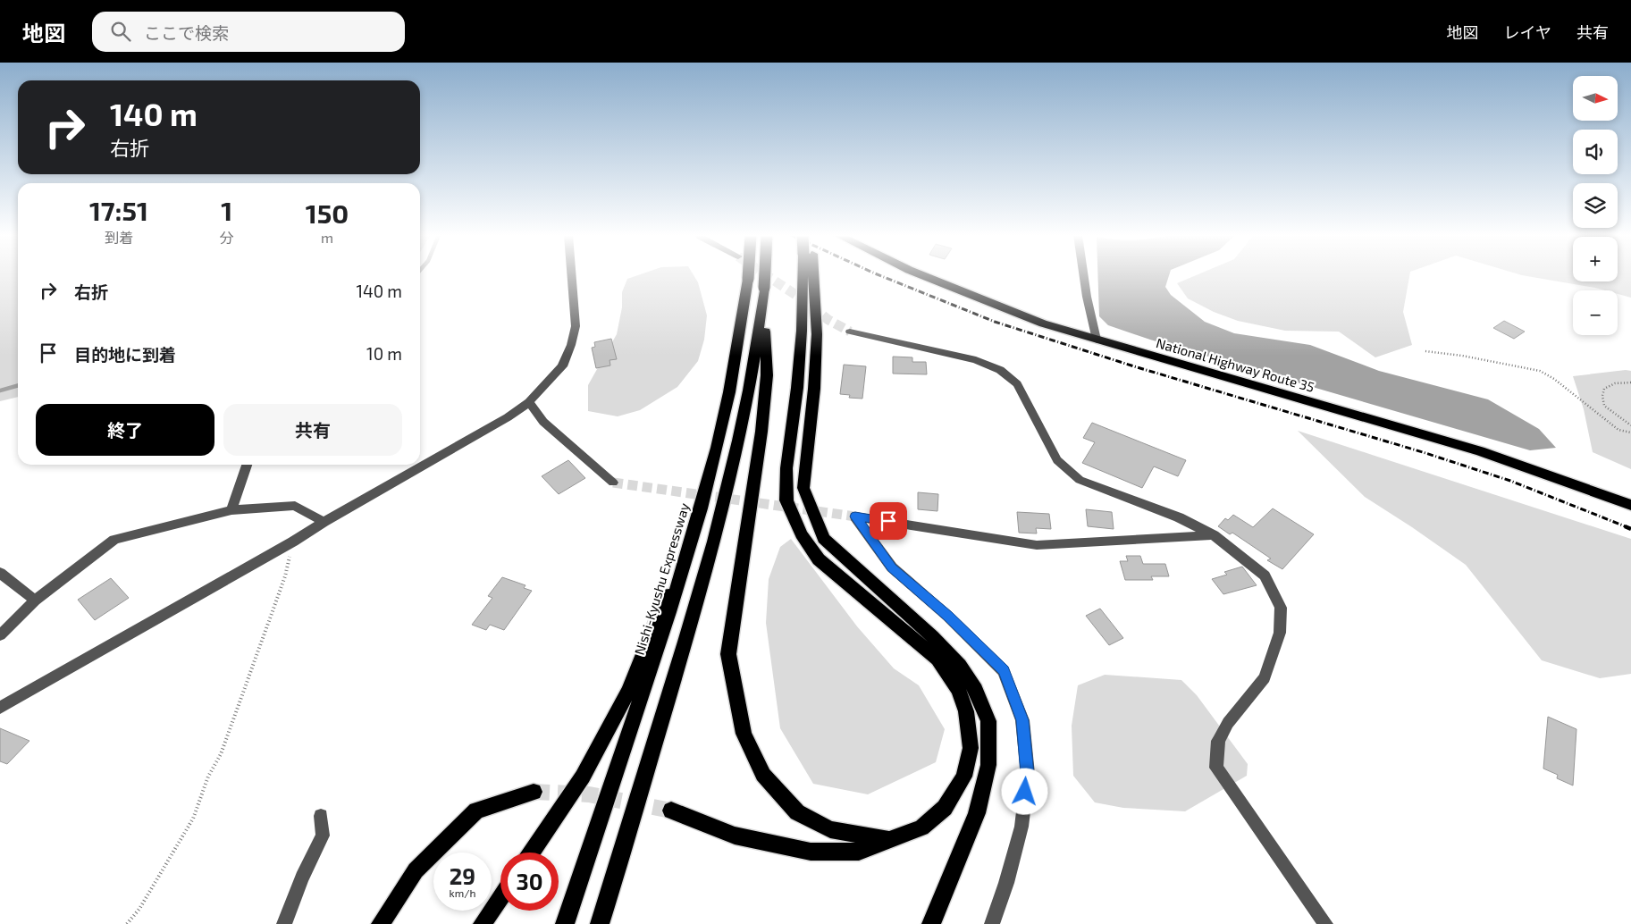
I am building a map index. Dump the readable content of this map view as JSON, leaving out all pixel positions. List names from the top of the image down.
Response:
{
  "streets": {
    "highway": ["National Highway Route 35", "Nishi-Kyushu Expressway"]
  },
  "north": "right",
  "page": {
    "header": "地図",
    "search": "ここで検索",
    "nav": ["地図", "レイヤ", "共有"],
    "map_buttons": ["+", "−"],
    "turn": ["140 m", "右折"],
    "eta": [
      "17:51",
      "到着",
      "1",
      "分",
      "150",
      "m"
    ],
    "list": [
      {
        "name": "右折",
        "value": "140 m"
      },
      {
        "name": "目的地に到着",
        "value": "10 m"
      }
    ],
    "buttons": ["終了", "共有"],
    "speed": "29 km/h",
    "limit": "30"
  }
}
